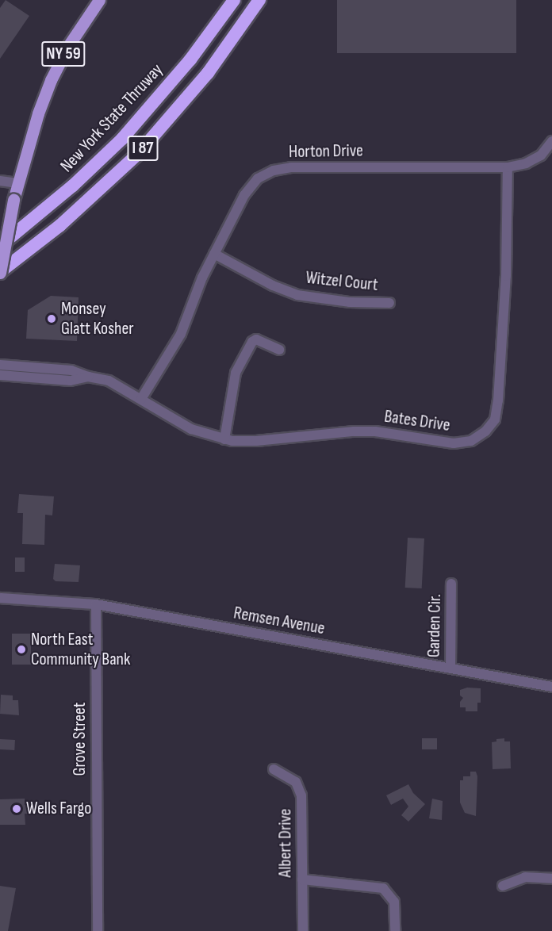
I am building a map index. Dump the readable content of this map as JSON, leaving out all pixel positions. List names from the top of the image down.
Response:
{
  "streets": {
    "highway": ["New York State Thruway", "I 87"],
    "main road": ["NY 59"],
    "street": [
      "Horton Drive",
      "Witzel Court",
      "Bates Drive",
      "Remsen Avenue",
      "Garden Cir.",
      "Grove Street",
      "Albert Drive"
    ]
  },
  "crossings": [
    ["NY 59", "I 87"],
    ["Horton Drive", "Witzel Court"],
    ["Horton Drive", "Bates Drive"],
    ["Remsen Avenue", "Garden Cir."],
    ["Remsen Avenue", "Grove Street"]
  ],
  "places": ["Monsey Glatt Kosher", "North East Community Bank", "Wells Fargo"]
}
